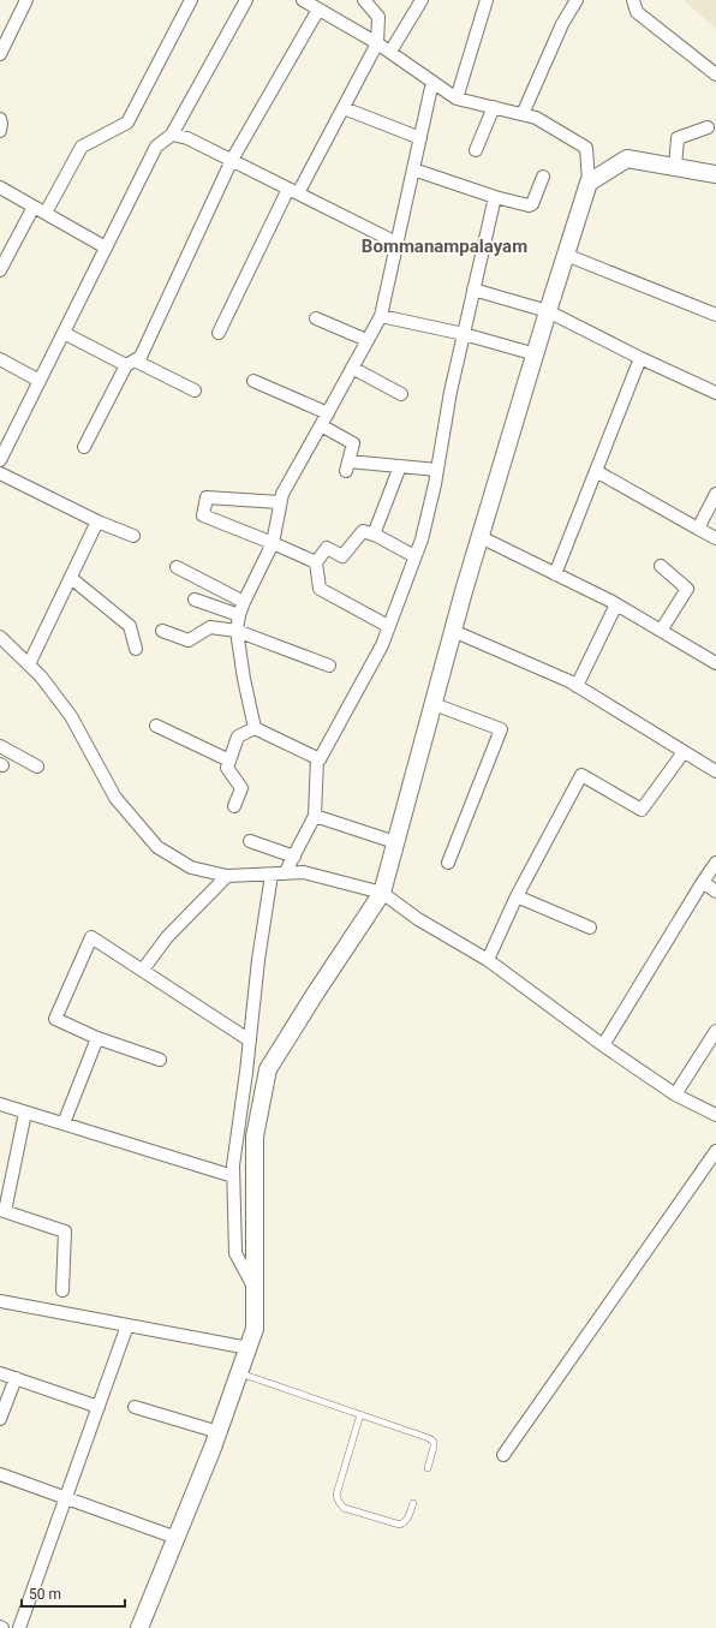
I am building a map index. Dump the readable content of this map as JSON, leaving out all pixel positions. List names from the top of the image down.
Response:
{
  "districts": ["Bommanampalayam"],
  "scale_bar": "50 m"
}
